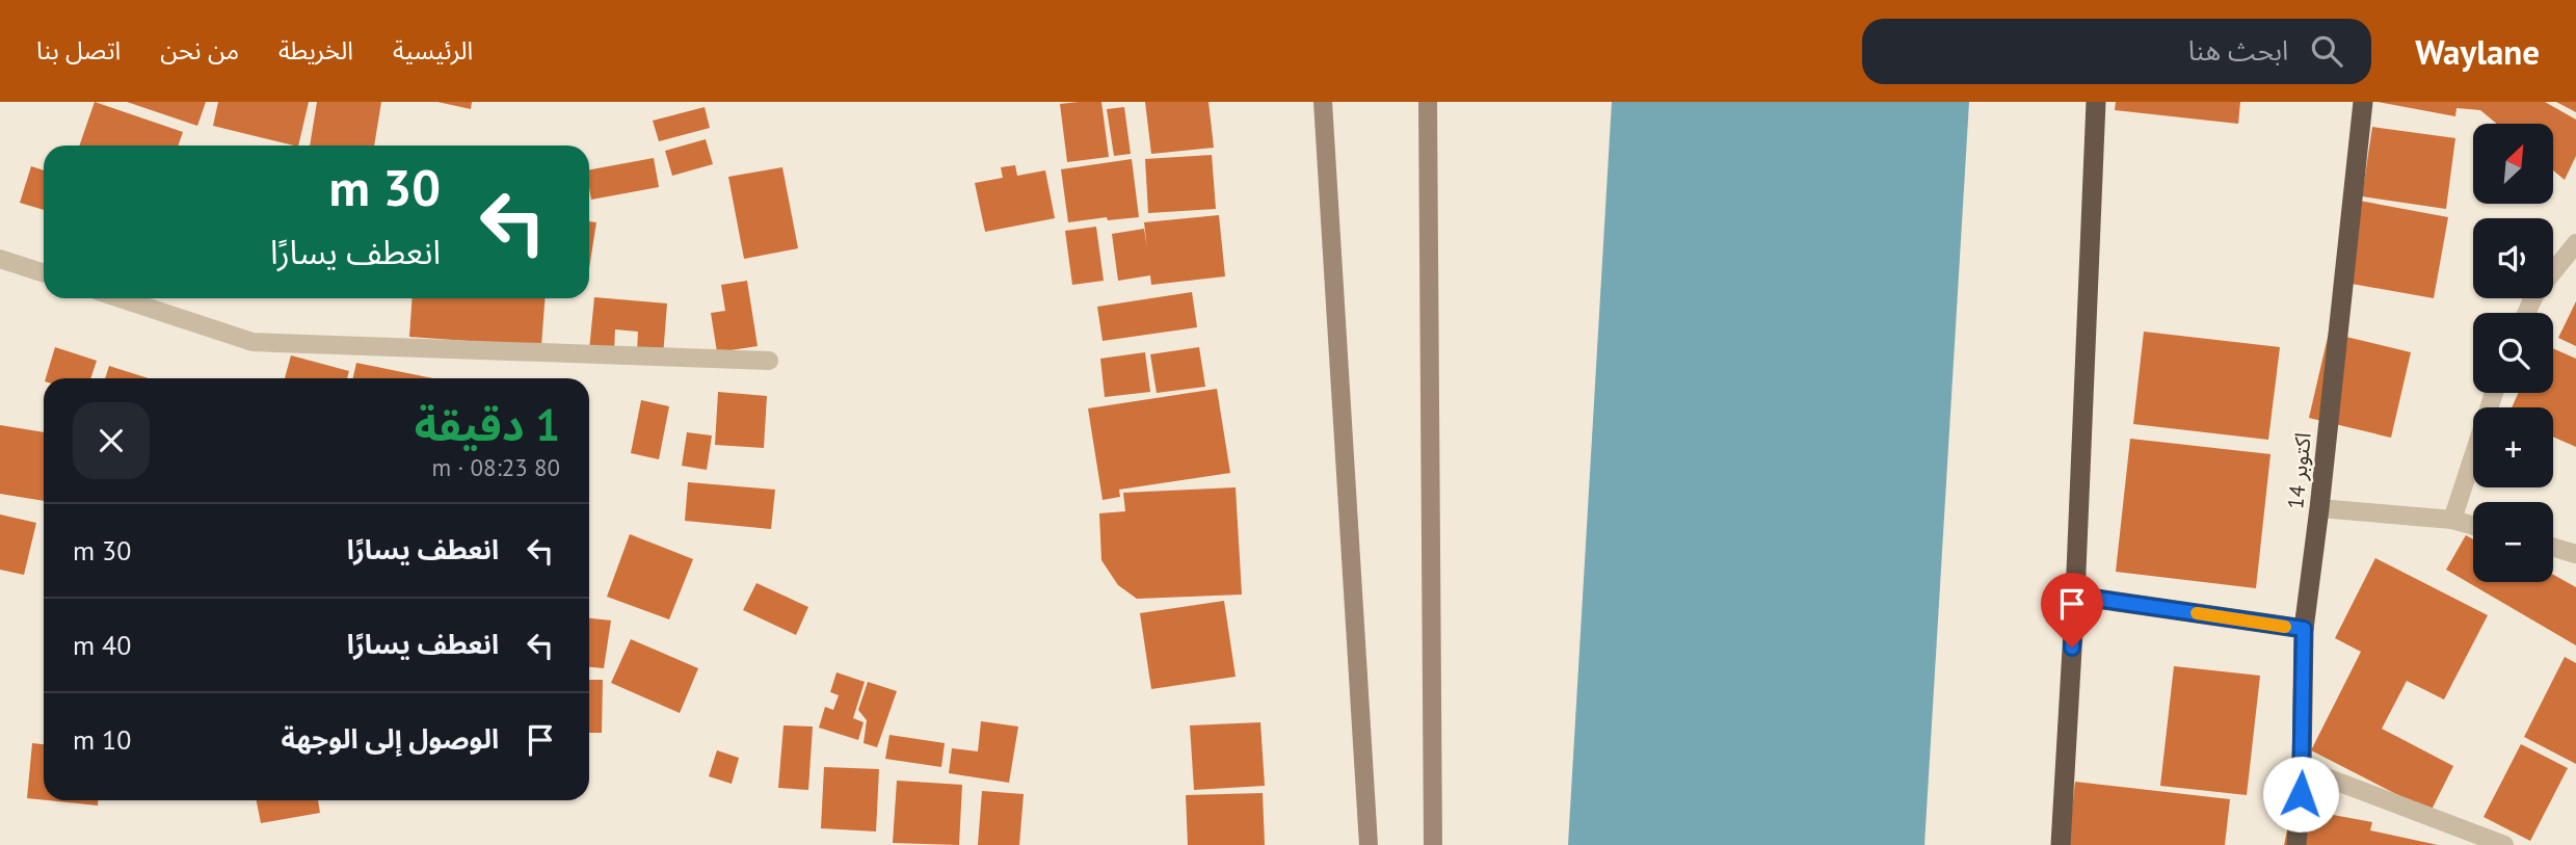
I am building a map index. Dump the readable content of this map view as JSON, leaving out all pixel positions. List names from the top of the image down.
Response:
{
  "streets": {
    "highway": ["14 اكتوبر"]
  },
  "north": "top right",
  "page": {
    "header": "Waylane",
    "search": "ابحث هنا",
    "nav": [
      "الرئيسية",
      "الخريطة",
      "من نحن",
      "اتصل بنا"
    ],
    "map_buttons": ["+", "−"],
    "turn": ["30 m", "انعطف يسارًا"],
    "heading": ["1 دقيقة", "80 m · 08:23"],
    "list": [
      {
        "name": "انعطف يسارًا",
        "value": "30 m"
      },
      {
        "name": "انعطف يسارًا",
        "value": "40 m"
      },
      {
        "name": "الوصول إلى الوجهة",
        "value": "10 m"
      }
    ]
  }
}
